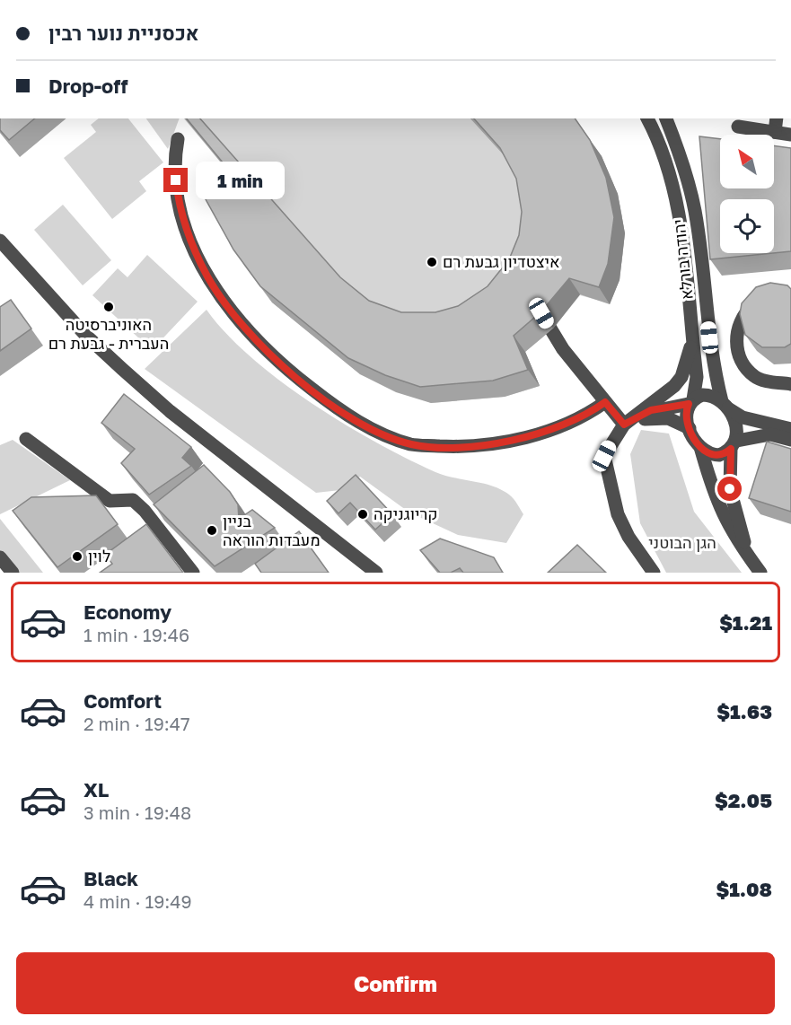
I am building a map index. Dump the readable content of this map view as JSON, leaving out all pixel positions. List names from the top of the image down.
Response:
{
  "streets": {
    "street": ["יהודה בורלא"]
  },
  "parks": ["הגן הבוטני"],
  "places": [
    "איצטדיון גבעת רם",
    "האוניברסיטה העברית - גבעת רם",
    "קריוגניקה",
    "בניין מעבדות הוראה",
    "לוין"
  ],
  "north": "top left",
  "page": {
    "banner": ["אכסניית נוער רבין", "Drop-off"],
    "bubble": "1 min",
    "list": [
      {
        "name": "Economy",
        "note": "1 min · 19:46",
        "value": "$1.21"
      },
      {
        "name": "Comfort",
        "note": "2 min · 19:47",
        "value": "$1.63"
      },
      {
        "name": "XL",
        "note": "3 min · 19:48",
        "value": "$2.05"
      },
      {
        "name": "Black",
        "note": "4 min · 19:49",
        "value": "$1.08"
      }
    ],
    "buttons": "Confirm"
  }
}
